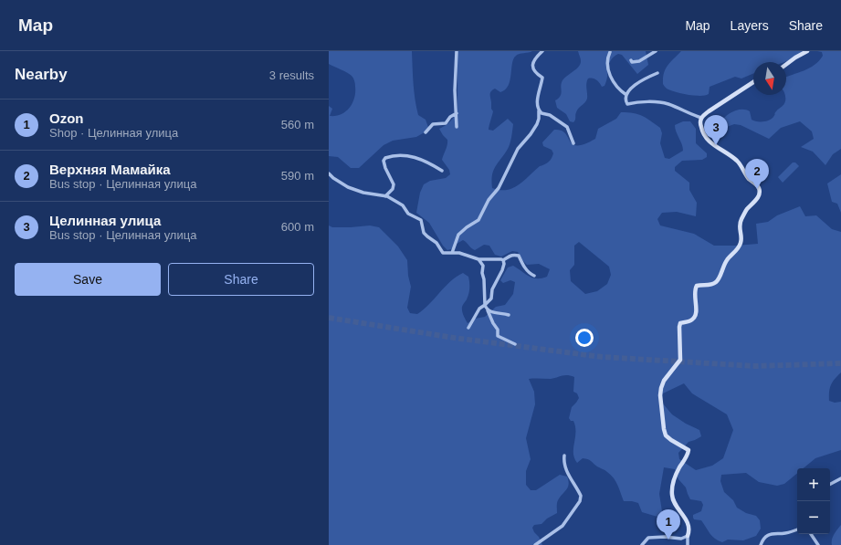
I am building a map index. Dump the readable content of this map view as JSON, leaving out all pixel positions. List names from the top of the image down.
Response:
{
  "north": "bottom",
  "page": {
    "header": "Map",
    "nav": ["Map", "Layers", "Share"],
    "heading": ["Nearby", "3 results"],
    "list": [
      {
        "mark": "1",
        "name": "Ozon",
        "note": "Shop · Целинная улица",
        "value": "560 m"
      },
      {
        "mark": "2",
        "name": "Верхняя Мамайка",
        "note": "Bus stop · Целинная улица",
        "value": "590 m"
      },
      {
        "mark": "3",
        "name": "Целинная улица",
        "note": "Bus stop · Целинная улица",
        "value": "600 m"
      }
    ],
    "pins": ["3", "2", "1"],
    "buttons": ["Save", "Share"],
    "map_buttons": ["+", "−"]
  }
}
